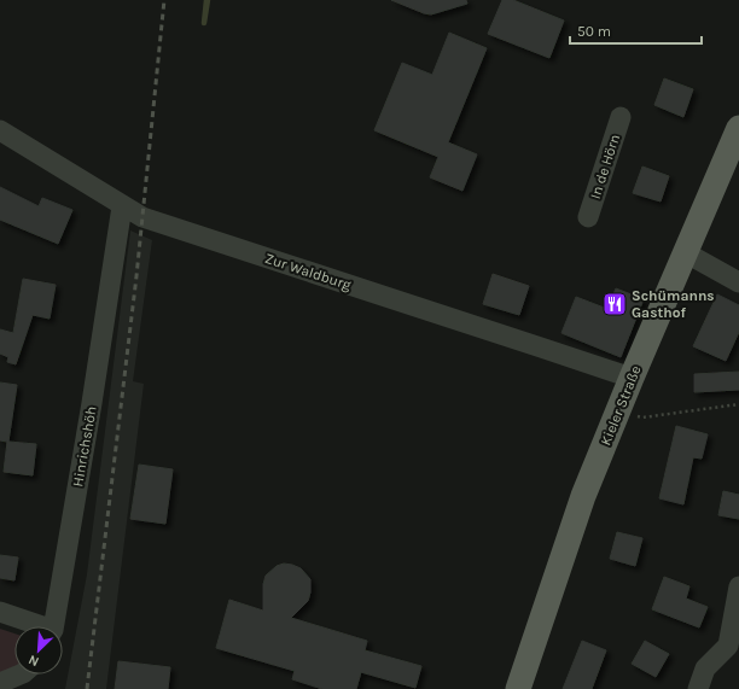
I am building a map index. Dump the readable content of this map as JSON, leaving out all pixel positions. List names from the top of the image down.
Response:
{
  "streets": {
    "main road": ["Kieler Straße"],
    "street": ["In de Hörn", "Zur Waldburg", "Hinrichshöh"]
  },
  "crossings": [
    ["Zur Waldburg", "Kieler Straße"],
    ["Zur Waldburg", "Hinrichshöh"]
  ],
  "places": {
    "restaurant": ["Schümanns Gasthof"]
  },
  "scale_bar": "50 m",
  "north": "bottom left"
}
